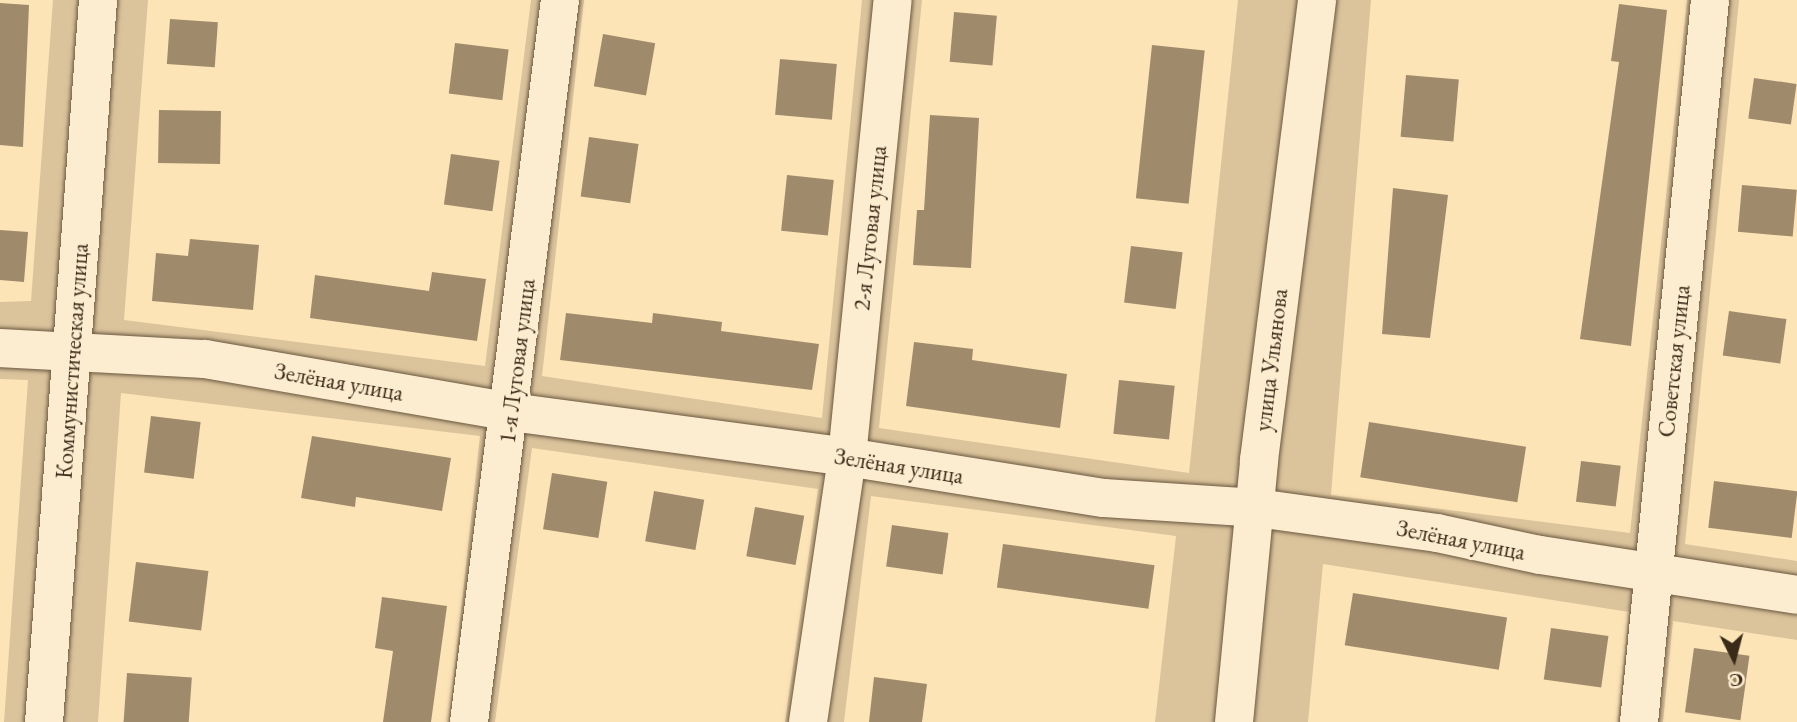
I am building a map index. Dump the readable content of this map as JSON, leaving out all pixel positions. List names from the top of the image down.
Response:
{
  "streets": {
    "street": [
      "2-я Луговая улица",
      "улица Ульянова",
      "Коммунистическая улица",
      "1-я Луговая улица",
      "Советская улица",
      "Зелёная улица"
    ]
  },
  "crossings": [
    ["2-я Луговая улица", "Зелёная улица"],
    ["улица Ульянова", "Зелёная улица"],
    ["Коммунистическая улица", "Зелёная улица"],
    ["1-я Луговая улица", "Зелёная улица"],
    ["Советская улица", "Зелёная улица"]
  ],
  "north": "bottom"
}
